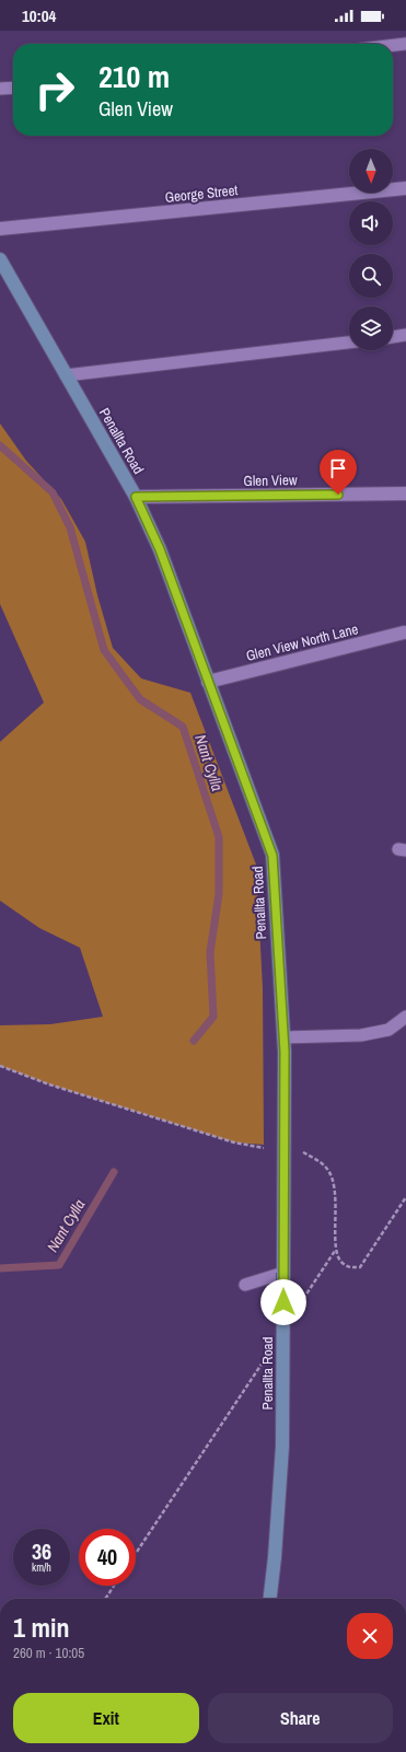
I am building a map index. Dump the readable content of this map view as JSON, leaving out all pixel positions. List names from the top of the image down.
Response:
{
  "streets": {
    "street": [
      "George Street",
      "Penallta Road",
      "Glen View",
      "Glen View North Lane"
    ]
  },
  "crossings": [
    ["Penallta Road", "Glen View"],
    ["Penallta Road", "Glen View North Lane"]
  ],
  "water": ["Nant Cylla"],
  "north": "bottom",
  "page": {
    "status": "10:04",
    "turn": ["210 m", "Glen View"],
    "speed": "36 km/h",
    "limit": "40",
    "heading": ["1 min", "260 m · 10:05"],
    "buttons": ["Exit", "Share"]
  }
}
